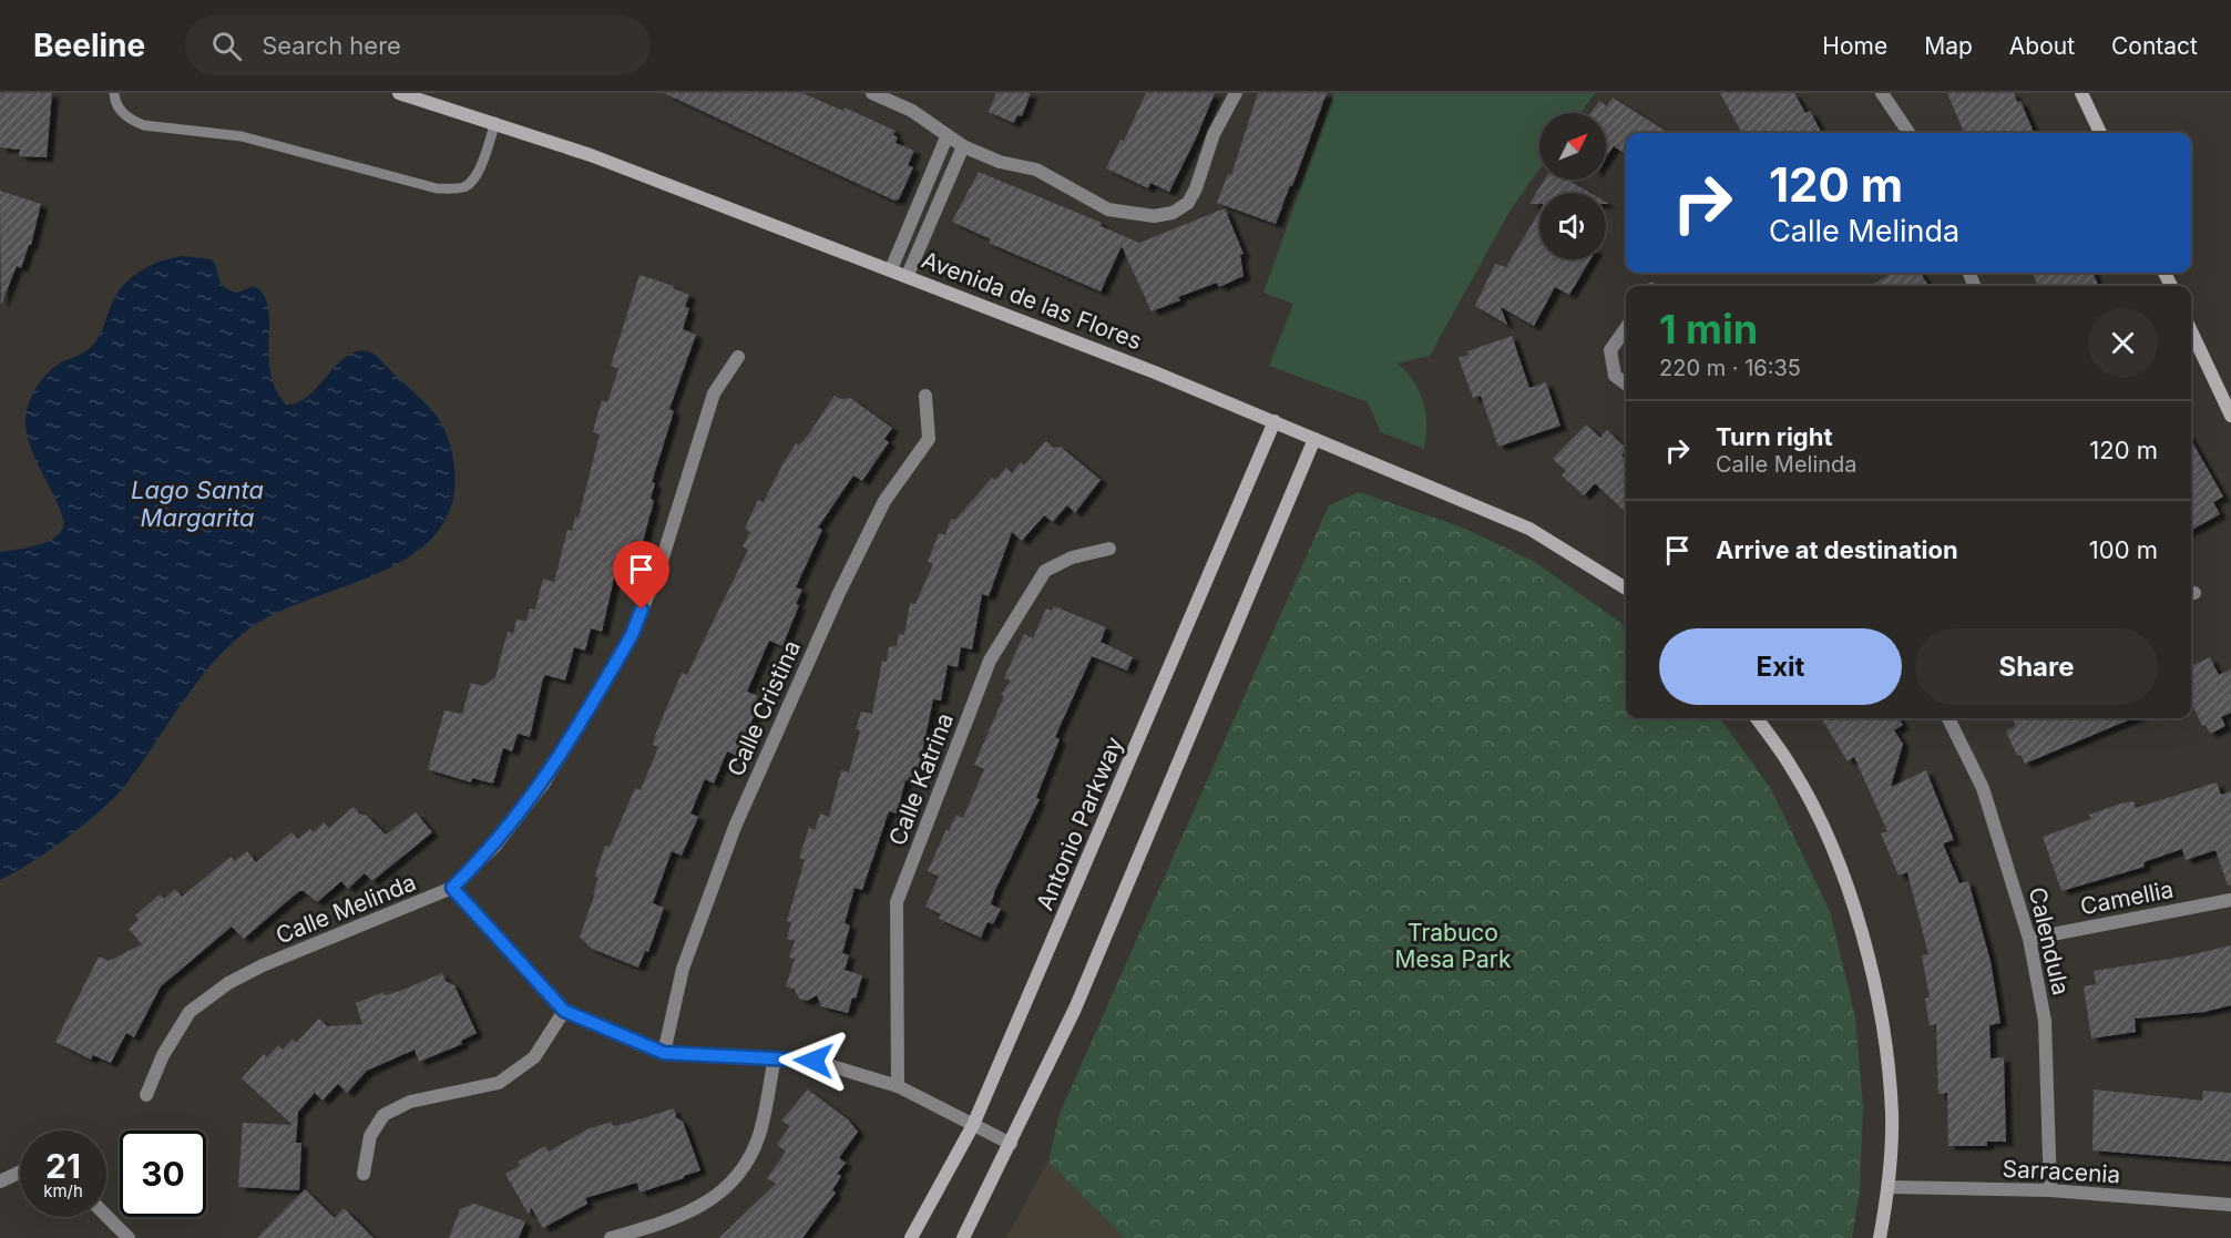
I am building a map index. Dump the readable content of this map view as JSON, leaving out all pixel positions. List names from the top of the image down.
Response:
{
  "streets": {
    "main road": ["Avenida de las Flores", "Antonio Parkway"],
    "street": [
      "Calle Cristina",
      "Calle Katrina",
      "Camellia",
      "Calle Melinda",
      "Calendula",
      "Sarracenia"
    ]
  },
  "crossings": [
    ["Avenida de las Flores", "Antonio Parkway"],
    ["Camellia", "Calendula"],
    ["Calendula", "Sarracenia"]
  ],
  "water": ["Lago Santa Margarita"],
  "parks": ["Trabuco Mesa Park"],
  "north": "top right",
  "page": {
    "header": "Beeline",
    "search": "Search here",
    "nav": [
      "Home",
      "Map",
      "About",
      "Contact"
    ],
    "turn": ["120 m", "Calle Melinda"],
    "heading": ["1 min", "220 m · 16:35"],
    "list": [
      {
        "name": "Turn right",
        "note": "Calle Melinda",
        "value": "120 m"
      },
      {
        "name": "Arrive at destination",
        "value": "100 m"
      }
    ],
    "buttons": ["Exit", "Share"],
    "speed": "21 km/h",
    "limit": "30"
  }
}
